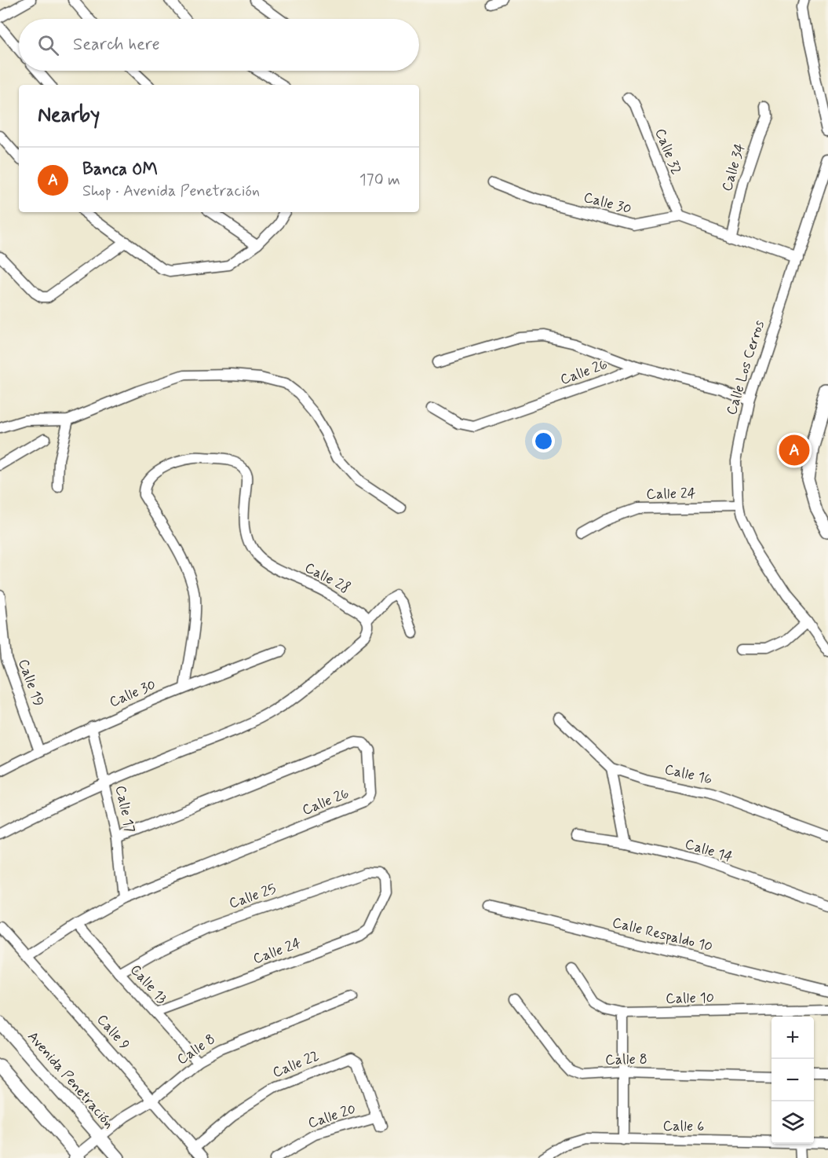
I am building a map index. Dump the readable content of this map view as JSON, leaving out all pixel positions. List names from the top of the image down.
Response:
{
  "streets": {
    "street": [
      "Calle 32",
      "Calle 34",
      "Calle 30",
      "Calle Los Cerros",
      "Calle 26",
      "Calle 24",
      "Calle 28",
      "Calle 19",
      "Calle 16",
      "Calle 17",
      "Calle 14",
      "Calle 25",
      "Calle Respaldo 10",
      "Calle 13",
      "Calle 10",
      "Calle 9",
      "Calle 8",
      "Calle 22",
      "Avenida Penetración",
      "Calle 20",
      "Calle 6"
    ]
  },
  "crossings": [
    ["Calle 32", "Calle 30"],
    ["Calle 30", "Calle 28"],
    ["Calle 30", "Calle 19"],
    ["Calle 30", "Calle 17"],
    ["Calle Los Cerros", "Calle 24"],
    ["Calle 26", "Calle 17"],
    ["Calle 26", "Calle 13"],
    ["Calle 26", "Calle 9"],
    ["Calle 24", "Calle 25"],
    ["Calle 24", "Calle 13"],
    ["Calle 25", "Calle 13"],
    ["Calle 13", "Calle 8"],
    ["Calle 9", "Calle 8"],
    ["Calle 9", "Calle 22"],
    ["Calle 8", "Avenida Penetración"],
    ["Calle 22", "Calle 20"]
  ],
  "page": {
    "search": "Search here",
    "heading": "Nearby",
    "list": [
      {
        "mark": "A",
        "name": "Banca OM",
        "note": "Shop · Avenida Penetración",
        "value": "170 m"
      }
    ],
    "pins": "A",
    "map_buttons": ["+", "−"]
  }
}
